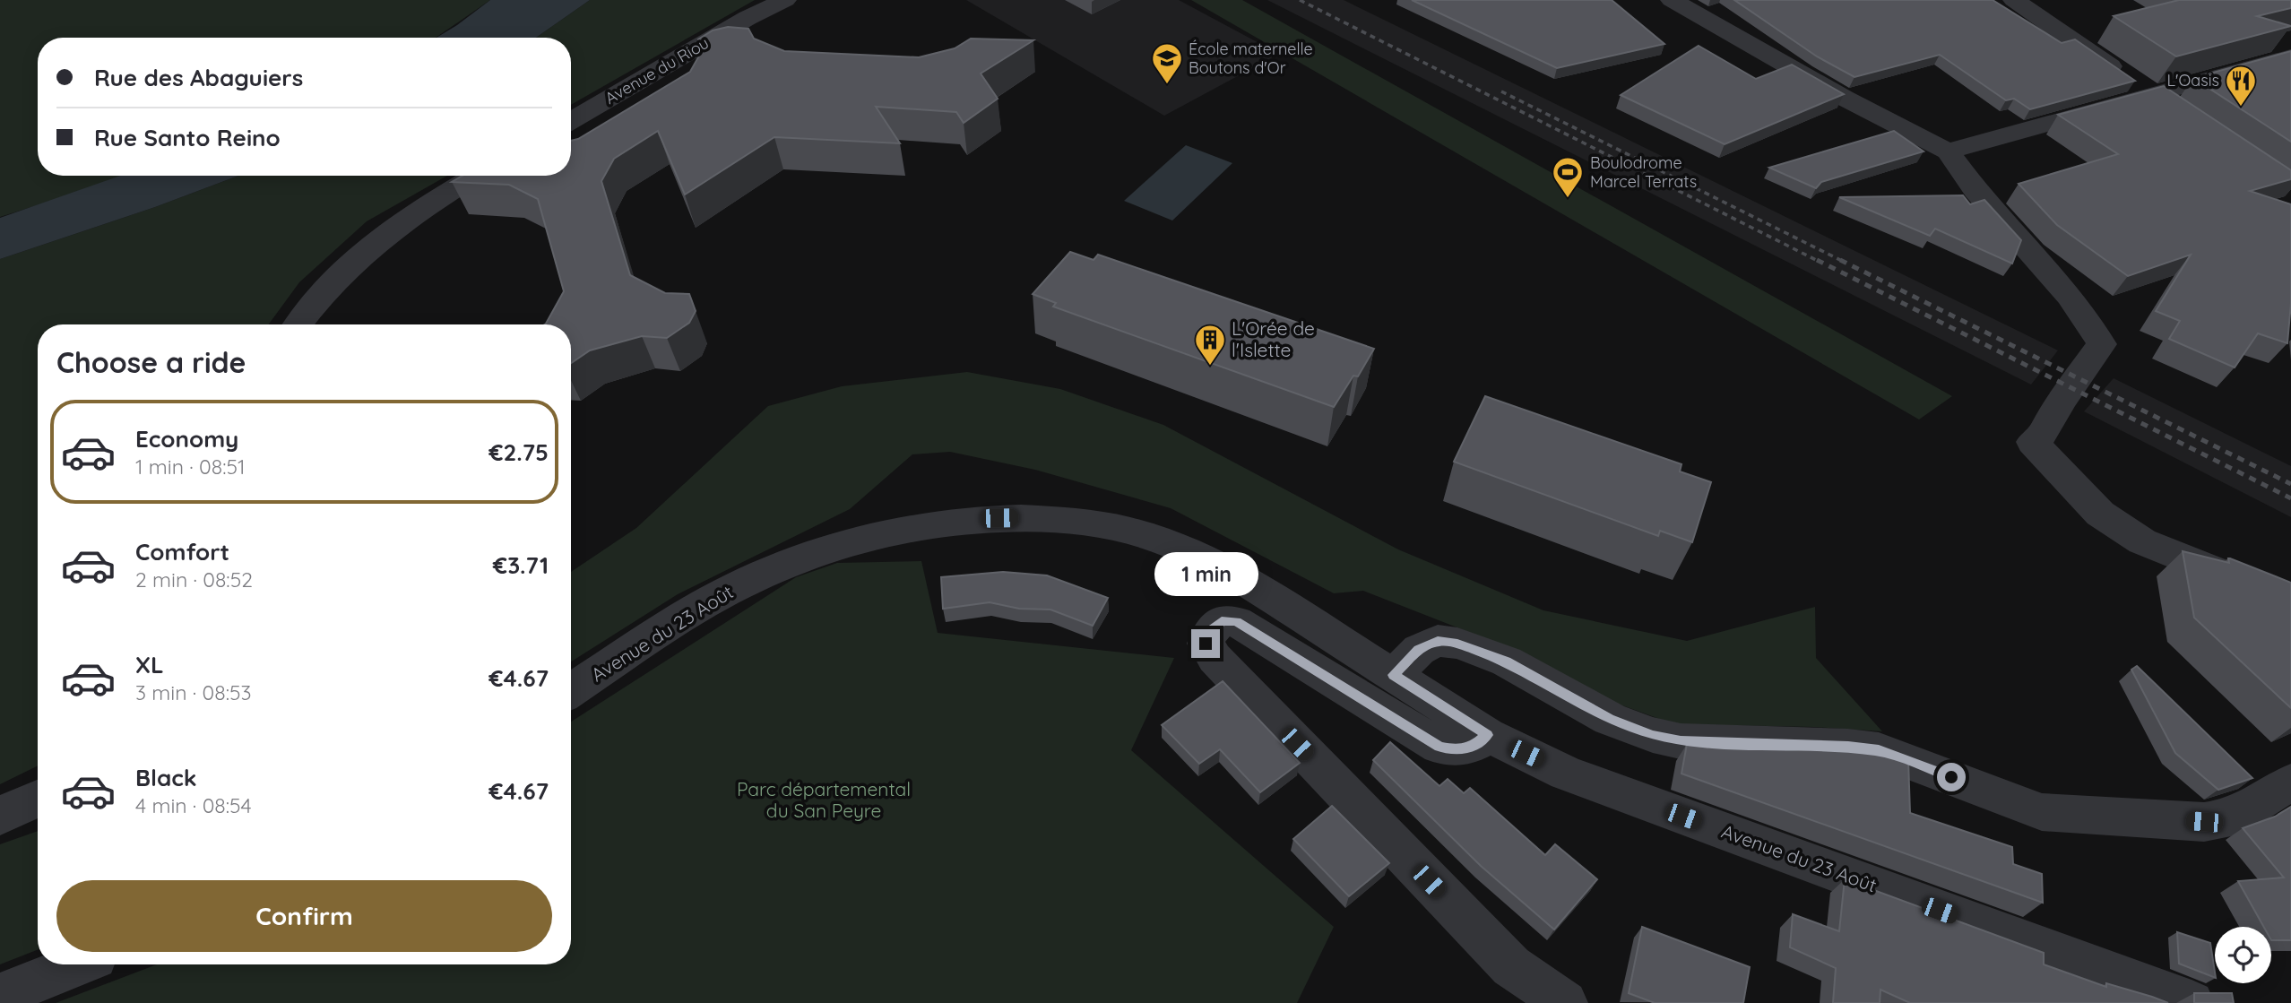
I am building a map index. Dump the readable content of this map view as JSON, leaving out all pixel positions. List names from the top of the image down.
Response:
{
  "streets": {
    "street": ["Avenue du Riou", "Avenue du 23 Août"]
  },
  "parks": ["Parc départemental du San Peyre"],
  "places": {
    "school or university": ["École maternelle Boutons d'Or"],
    "restaurant": ["L'Oasis"],
    "sports": ["Boulodrome Marcel Terrats"],
    "building": ["L'Orée de l'Islette"]
  },
  "page": {
    "banner": ["Rue des Abaguiers", "Rue Santo Reino"],
    "heading": "Choose a ride",
    "list": [
      {
        "name": "Economy",
        "note": "1 min · 08:51",
        "value": "€2.75"
      },
      {
        "name": "Comfort",
        "note": "2 min · 08:52",
        "value": "€3.71"
      },
      {
        "name": "XL",
        "note": "3 min · 08:53",
        "value": "€4.67"
      },
      {
        "name": "Black",
        "note": "4 min · 08:54",
        "value": "€4.67"
      }
    ],
    "bubble": "1 min",
    "buttons": "Confirm"
  }
}
